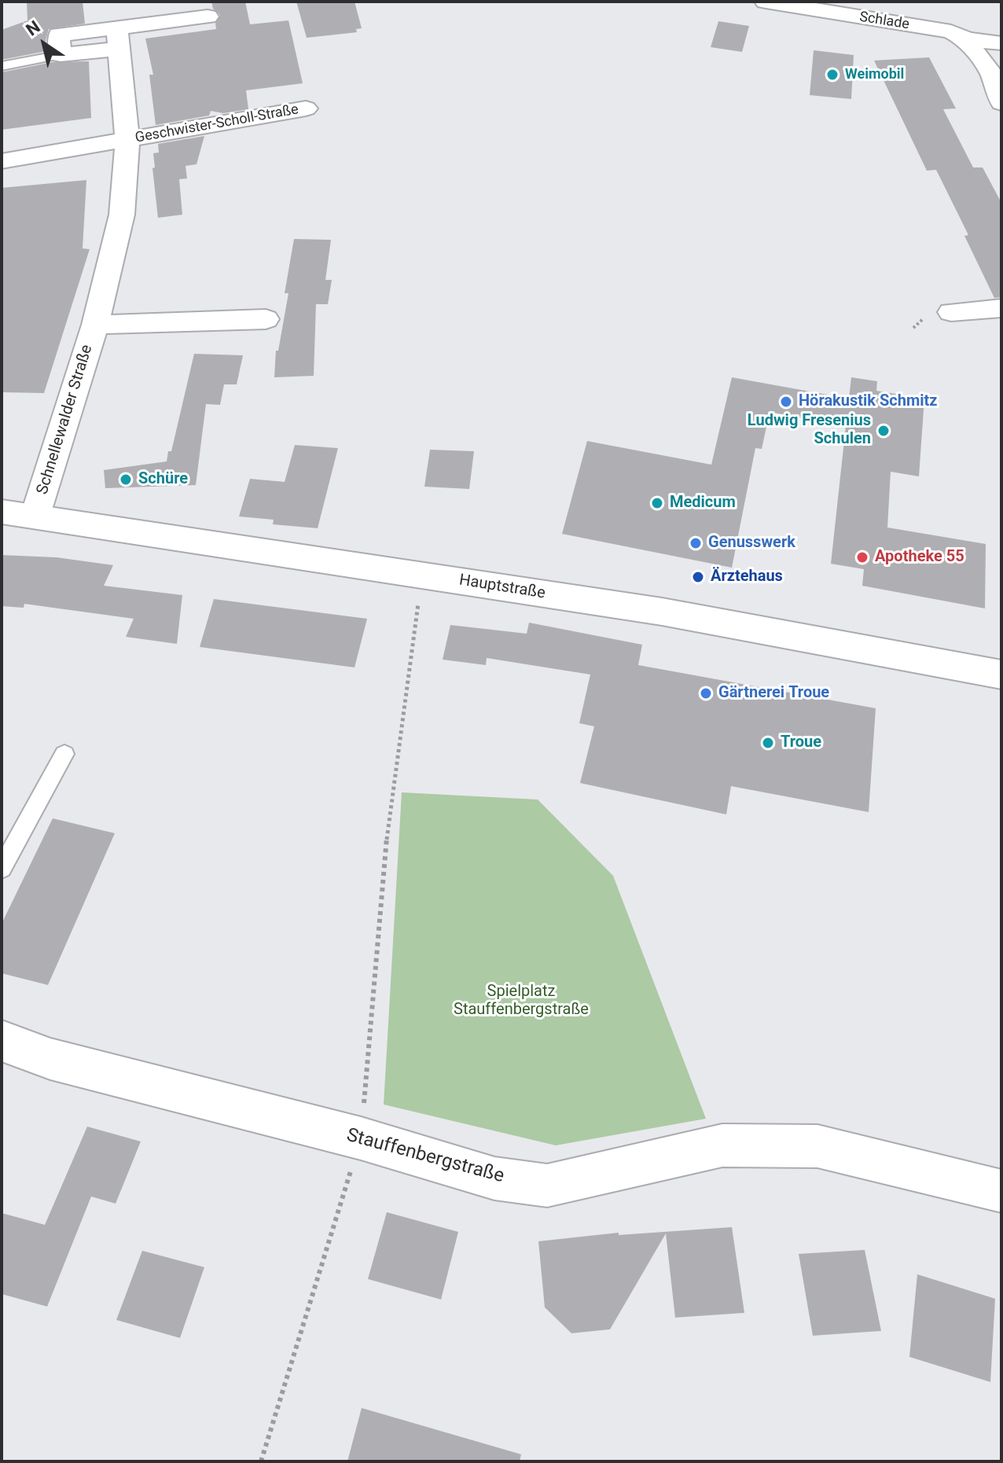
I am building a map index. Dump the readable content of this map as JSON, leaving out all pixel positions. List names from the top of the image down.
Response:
{
  "streets": {
    "street": [
      "Schlade",
      "Geschwister-Scholl-Straße",
      "Schnellewalder Straße",
      "Hauptstraße",
      "Stauffenbergstraße"
    ]
  },
  "crossings": [
    ["Geschwister-Scholl-Straße", "Schnellewalder Straße"],
    ["Schnellewalder Straße", "Hauptstraße"]
  ],
  "parks": ["Spielplatz Stauffenbergstraße"],
  "places": [
    "Weimobil",
    "Hörakustik Schmitz",
    "Ludwig Fresenius Schulen",
    "Schüre",
    "Medicum",
    "Genusswerk",
    "Apotheke 55",
    "Ärztehaus",
    "Gärtnerei Troue",
    "Troue"
  ],
  "north": "top left"
}
